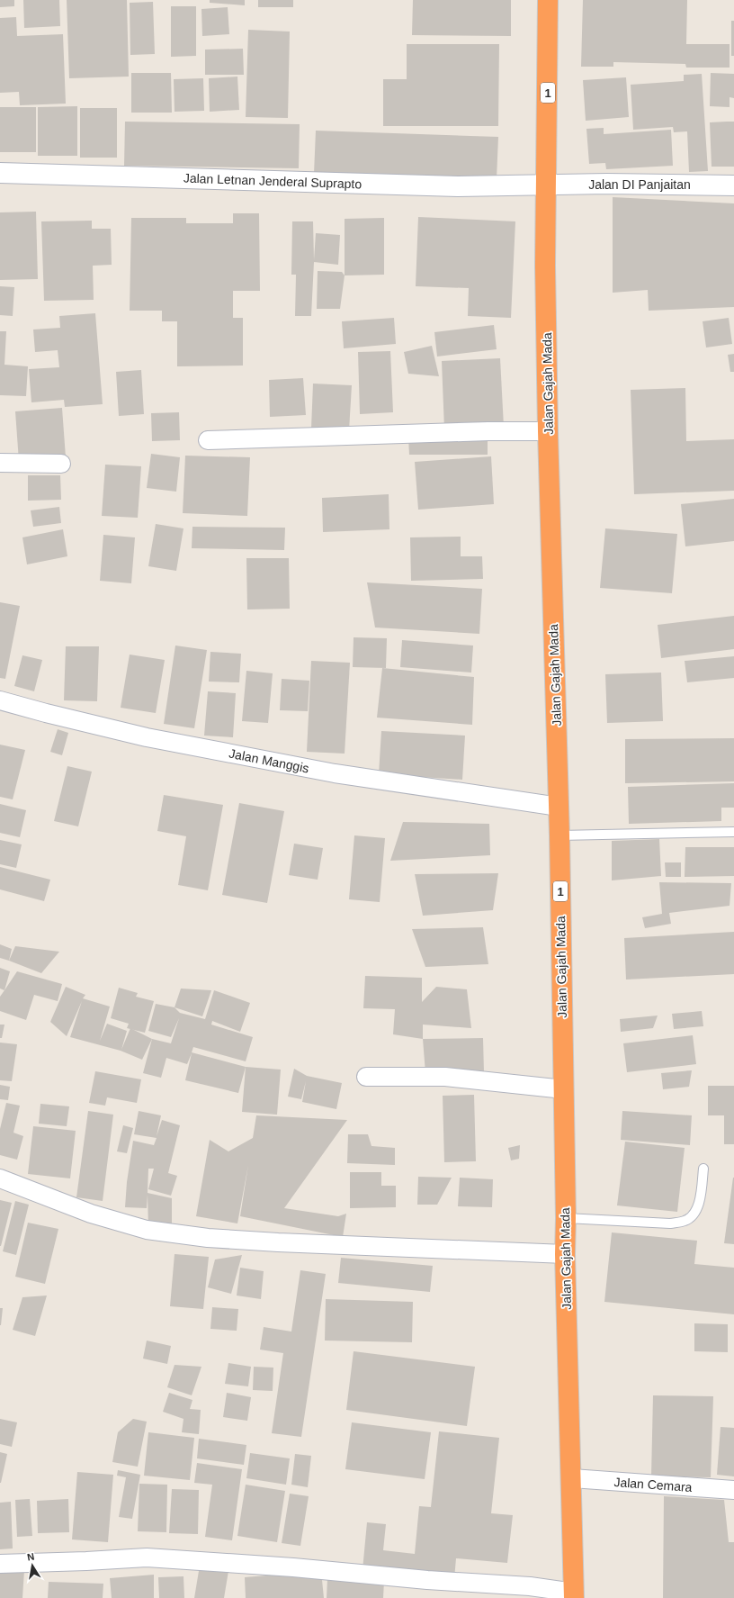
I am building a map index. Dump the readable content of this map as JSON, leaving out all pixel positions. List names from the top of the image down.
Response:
{
  "streets": {
    "highway": ["1", "Jalan Gajah Mada"],
    "street": [
      "Jalan Letnan Jenderal Suprapto",
      "Jalan DI Panjaitan",
      "Jalan Manggis",
      "Jalan Cemara"
    ]
  },
  "crossings": [
    ["1", "Jalan Letnan Jenderal Suprapto"],
    ["1", "Jalan DI Panjaitan"],
    ["1", "Jalan Gajah Mada"],
    ["Jalan Letnan Jenderal Suprapto", "Jalan DI Panjaitan"],
    ["Jalan Letnan Jenderal Suprapto", "Jalan Gajah Mada"],
    ["Jalan DI Panjaitan", "Jalan Gajah Mada"],
    ["Jalan Gajah Mada", "Jalan Manggis"],
    ["Jalan Gajah Mada", "Jalan Cemara"]
  ],
  "north": "top"
}
